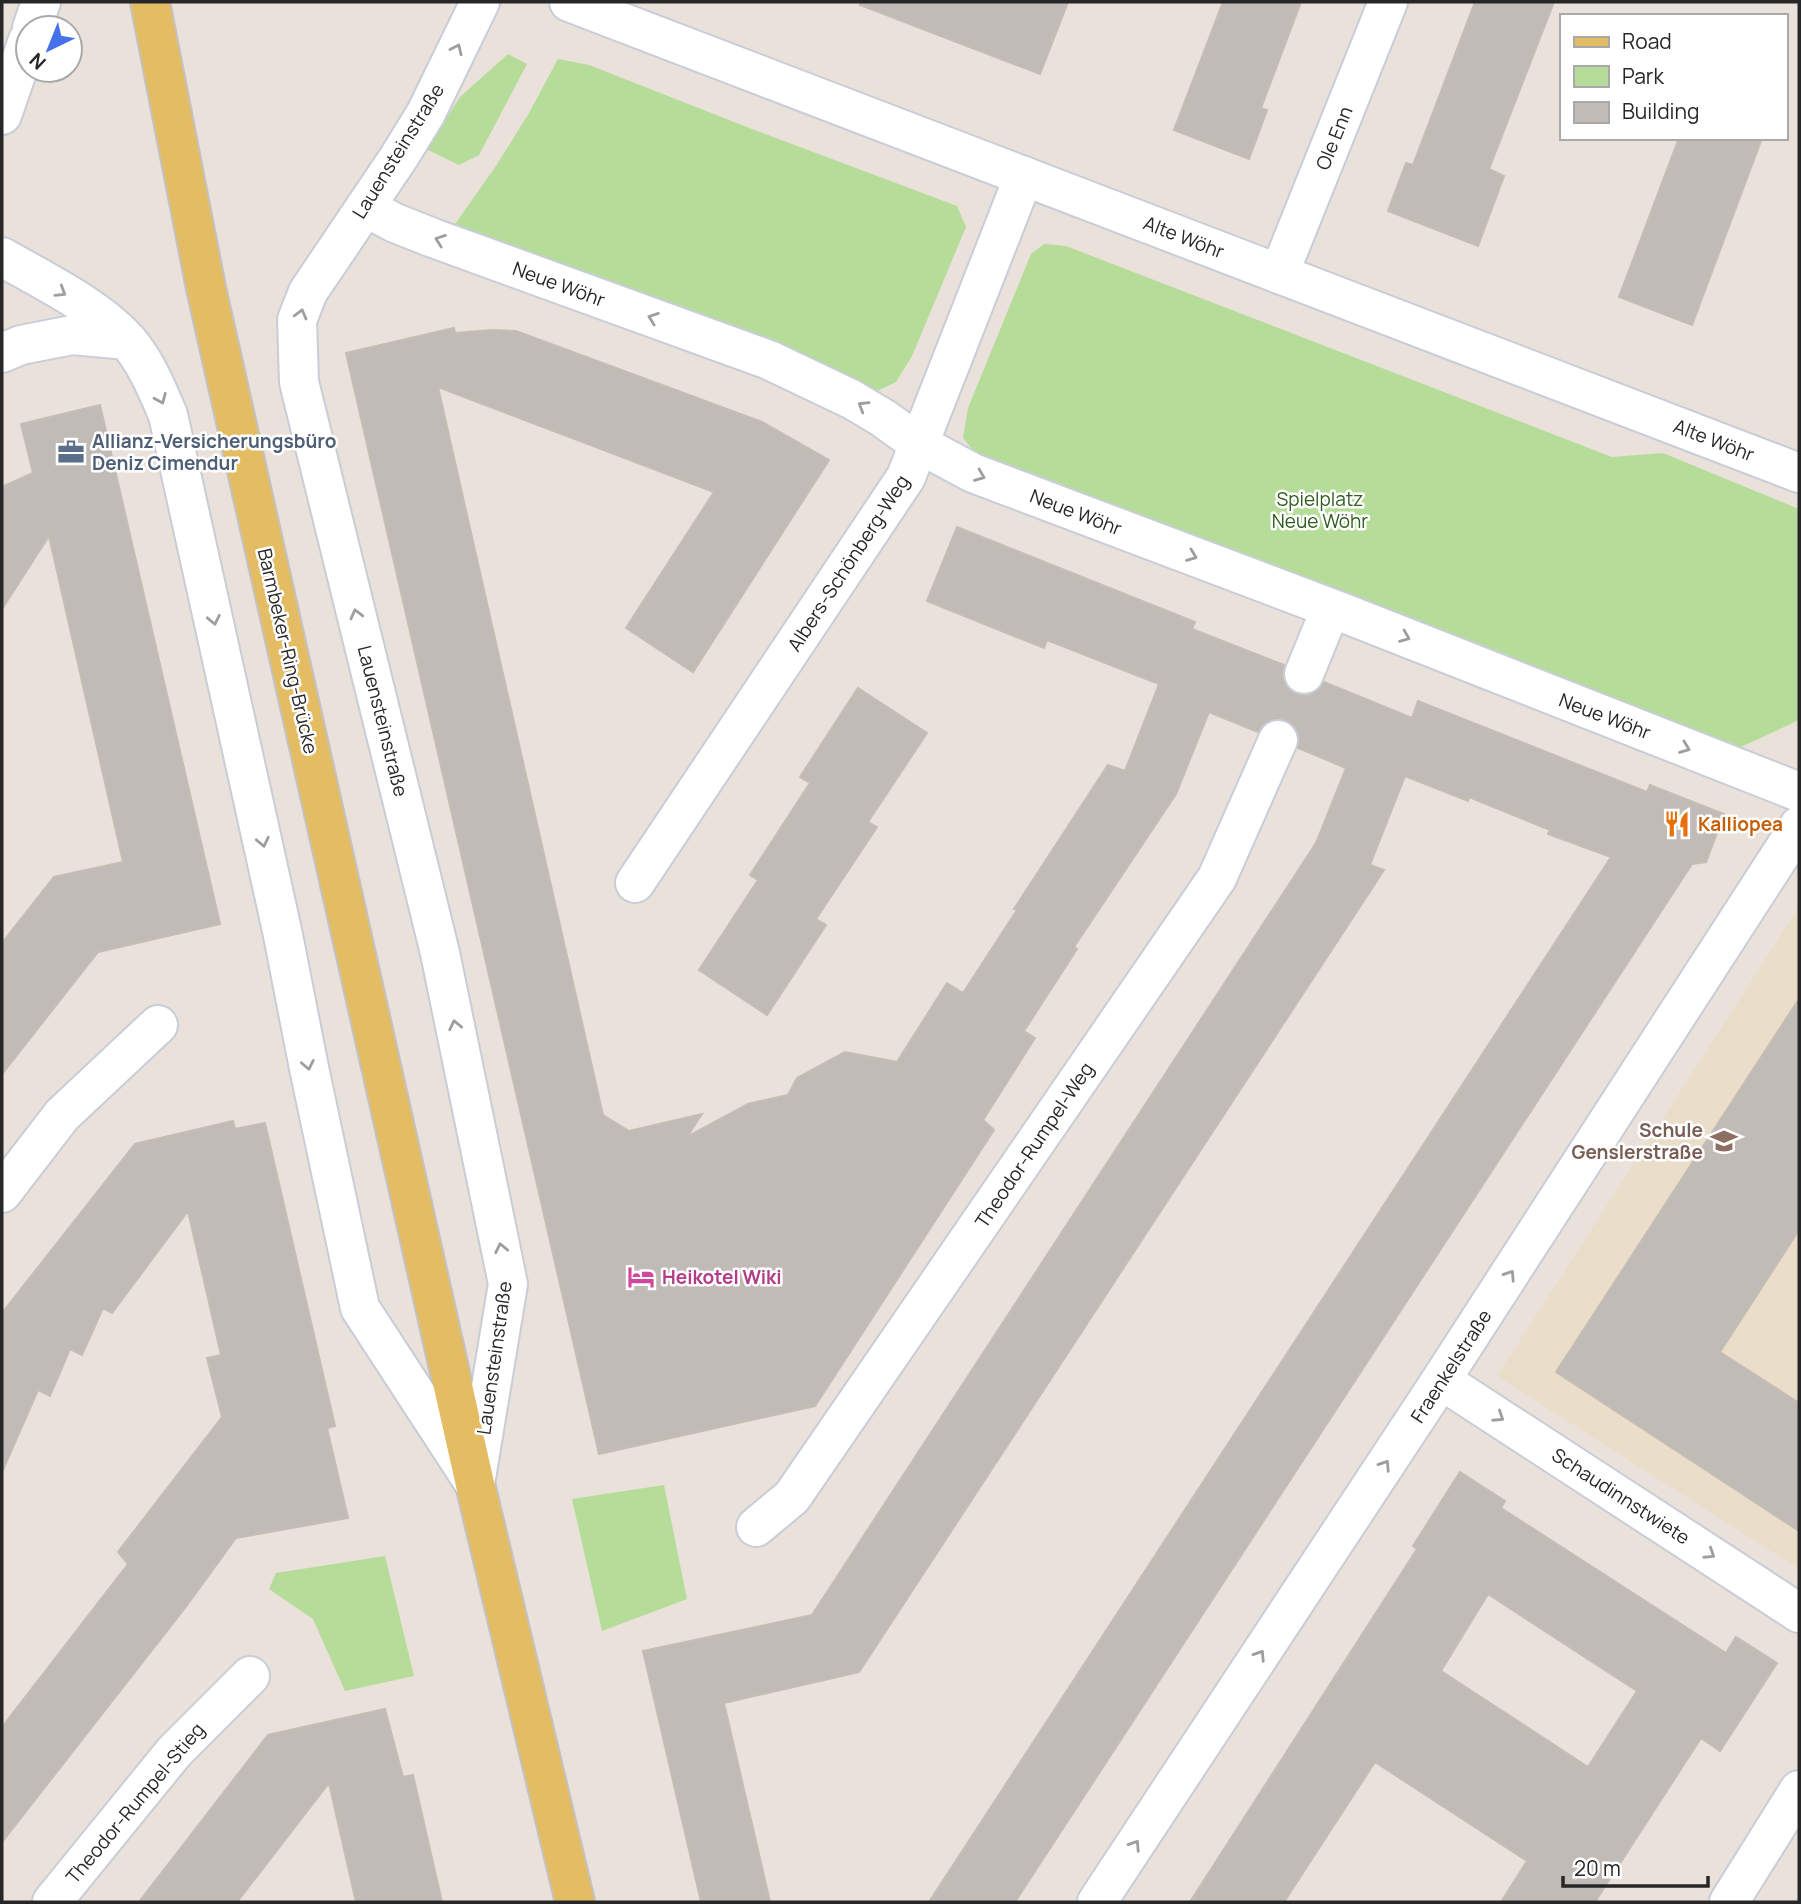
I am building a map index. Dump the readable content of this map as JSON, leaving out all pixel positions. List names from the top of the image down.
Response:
{
  "streets": {
    "main road": ["Lauensteinstraße", "Barmbeker-Ring-Brücke"],
    "street": [
      "Ole Enn",
      "Alte Wöhr",
      "Neue Wöhr",
      "Albers-Schönberg-Weg",
      "Theodor-Rumpel-Weg",
      "Fraenkelstraße",
      "Schaudinnstwiete",
      "Theodor-Rumpel-Stieg"
    ]
  },
  "crossings": [
    ["Ole Enn", "Alte Wöhr"],
    ["Lauensteinstraße", "Neue Wöhr"],
    ["Lauensteinstraße", "Barmbeker-Ring-Brücke"],
    ["Alte Wöhr", "Albers-Schönberg-Weg"],
    ["Neue Wöhr", "Albers-Schönberg-Weg"],
    ["Fraenkelstraße", "Schaudinnstwiete"]
  ],
  "one_way": ["Fraenkelstraße", "Schaudinnstwiete"],
  "parks": ["Spielplatz Neue Wöhr"],
  "places": {
    "office": ["Allianz-Versicherungsbüro Deniz Cimendur"],
    "restaurant": ["Kalliopea"],
    "school or university": ["Schule Genslerstraße"],
    "hotel": ["Heikotel Wiki"]
  },
  "legend": ["Road", "Park", "Building"],
  "scale_bar": "20 m",
  "north": "bottom left"
}
